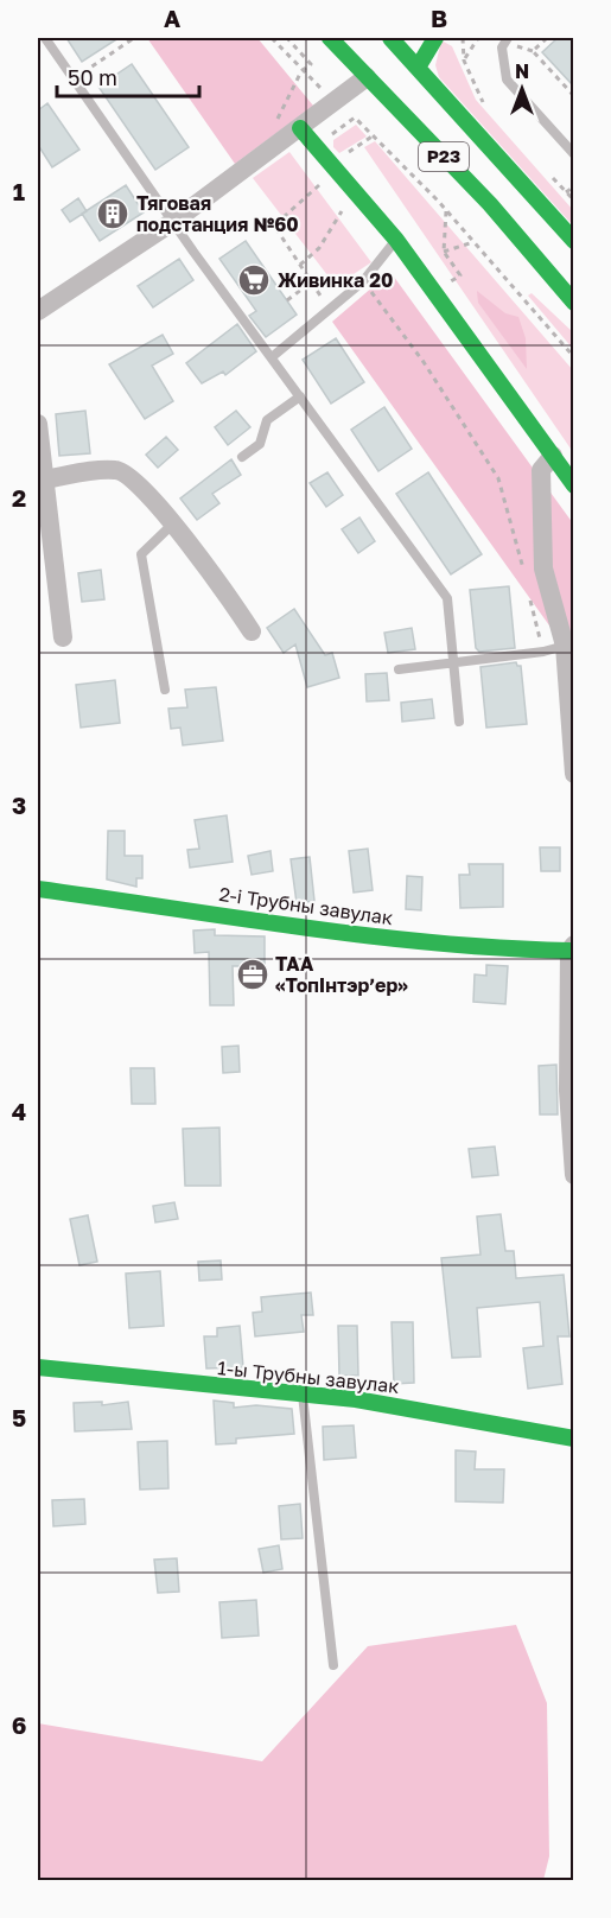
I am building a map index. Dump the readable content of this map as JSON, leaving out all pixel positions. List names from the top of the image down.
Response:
{
  "streets": {
    "street": ["Р23", "2-і Трубны завулак", "1-ы Трубны завулак"]
  },
  "places": {
    "building": ["Тяговая подстанция №60"],
    "supermarket": ["Живинка 20"],
    "office": ["ТАА «ТопІнтэрʼер»"]
  },
  "scale_bar": "50 m",
  "north": "top",
  "grid": {
    "columns": ["A", "B"],
    "rows": [
      "1",
      "2",
      "3",
      "4",
      "5",
      "6"
    ]
  }
}
